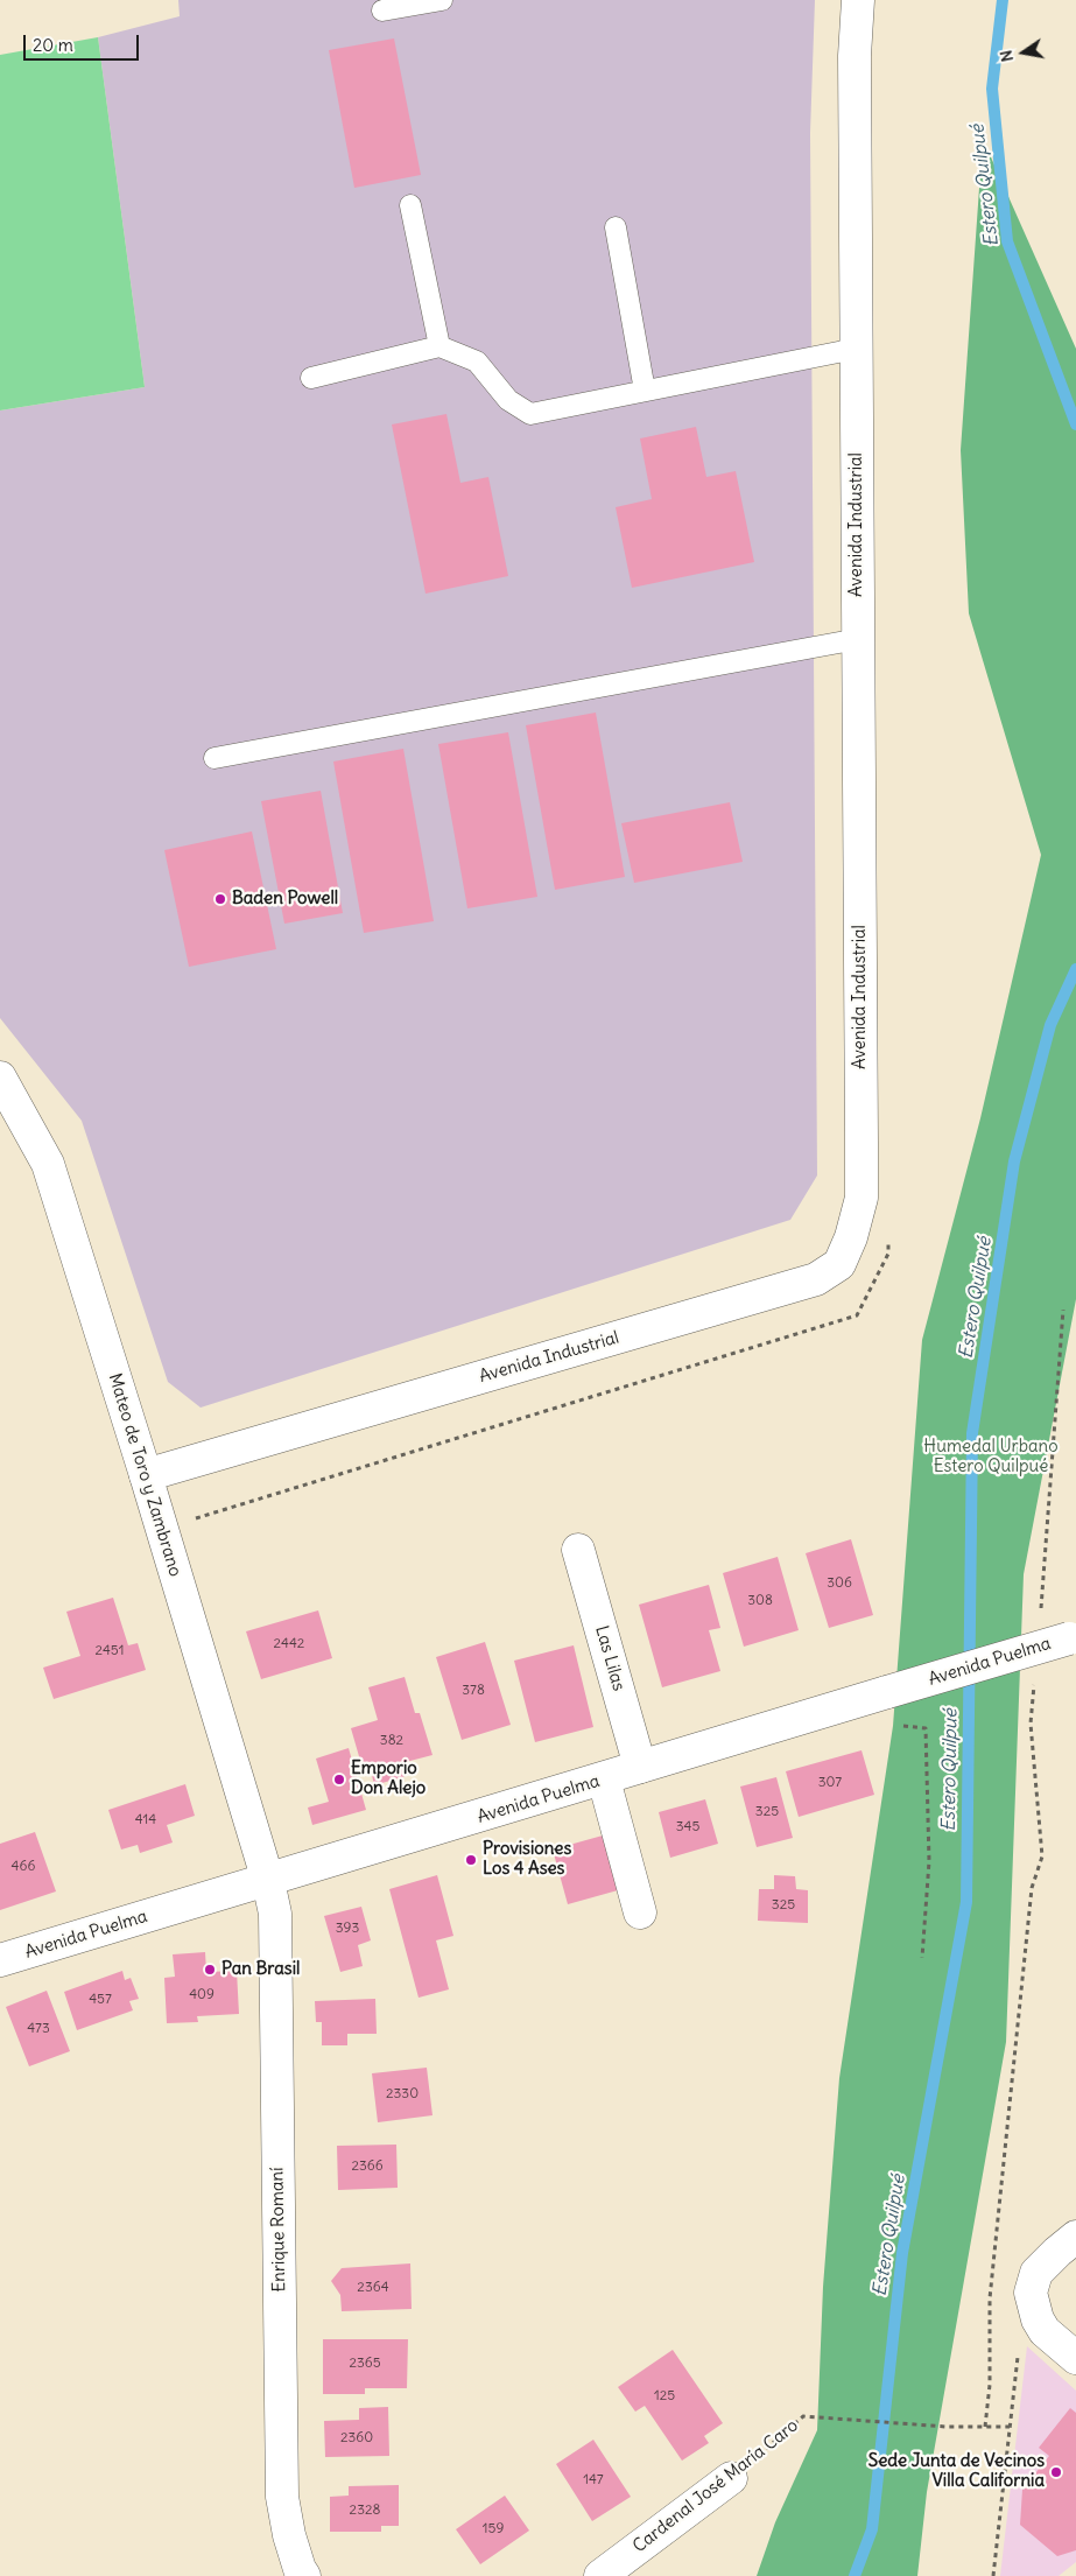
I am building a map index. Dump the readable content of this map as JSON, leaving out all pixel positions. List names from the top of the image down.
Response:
{
  "streets": {
    "street": [
      "Avenida Industrial",
      "Mateo de Toro y Zambrano",
      "Las Lilas",
      "Avenida Puelma",
      "Enrique Romaní",
      "Cardenal José María Caro"
    ]
  },
  "crossings": [
    ["Avenida Industrial", "Mateo de Toro y Zambrano"],
    ["Mateo de Toro y Zambrano", "Avenida Puelma"],
    ["Mateo de Toro y Zambrano", "Enrique Romaní"],
    ["Las Lilas", "Avenida Puelma"],
    ["Avenida Puelma", "Enrique Romaní"]
  ],
  "water": ["Estero Quilpué"],
  "parks": ["Humedal Urbano Estero Quilpué"],
  "places": [
    "Baden Powell",
    "Emporio Don Alejo",
    "Provisiones Los 4 Ases",
    "Pan Brasil",
    "Sede Junta de Vecinos Villa California"
  ],
  "house_numbers": [
    "306",
    "308",
    "2442",
    "2451",
    "378",
    "382",
    "307",
    "325",
    "414",
    "345",
    "466",
    "325",
    "393",
    "409",
    "457",
    "473",
    "2330",
    "2366",
    "2364",
    "2365",
    "125",
    "2360",
    "147",
    "2328",
    "159"
  ],
  "scale_bar": "20 m",
  "north": "left"
}
